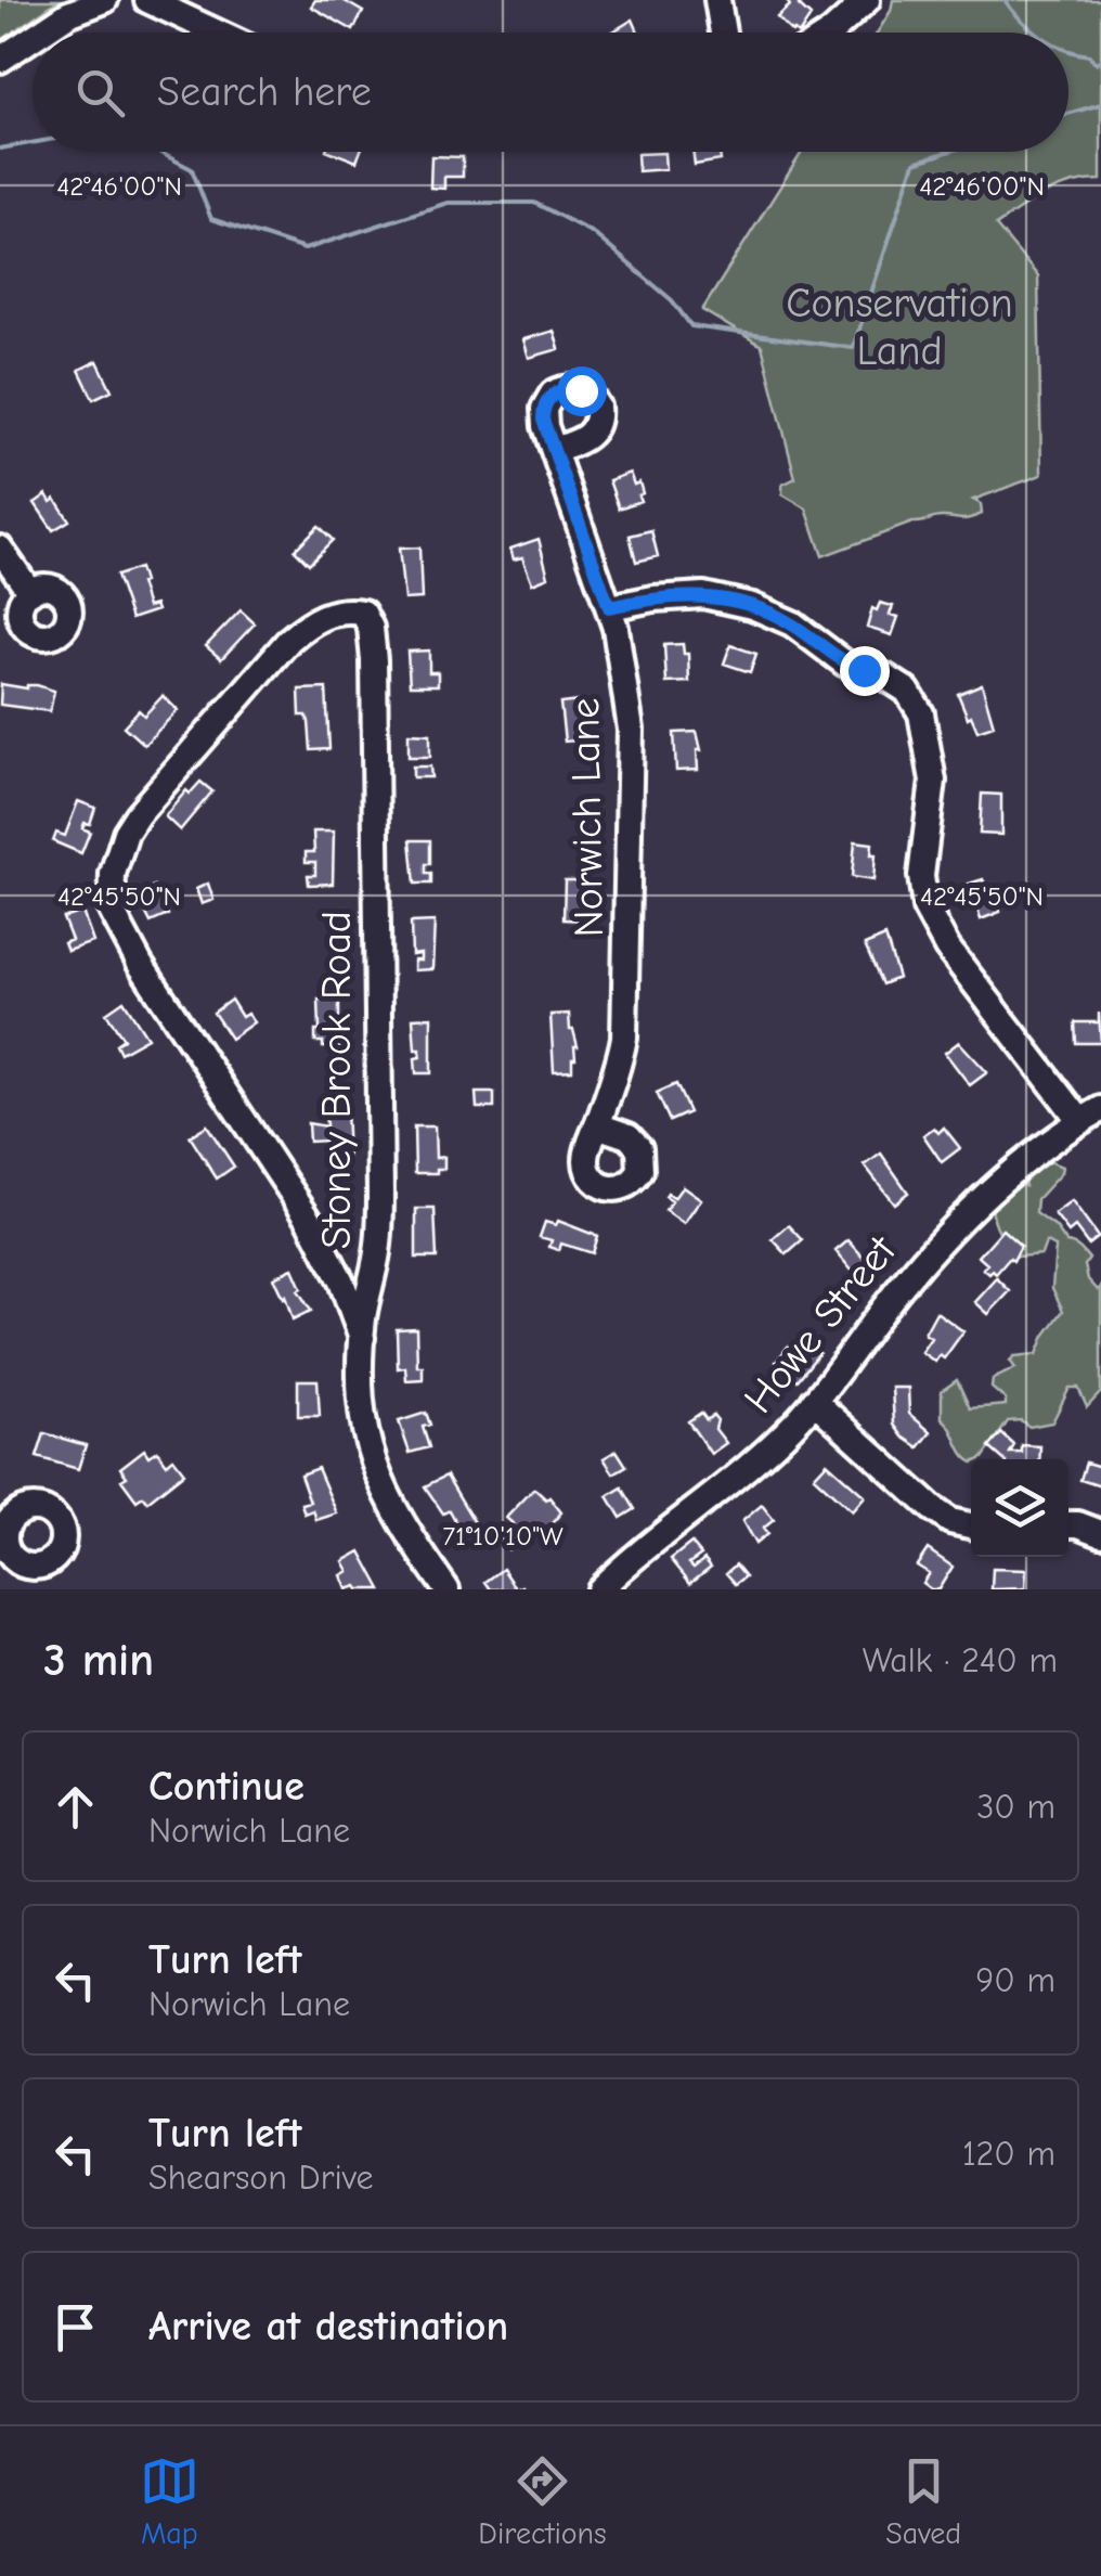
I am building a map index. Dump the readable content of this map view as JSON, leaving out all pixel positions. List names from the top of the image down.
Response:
{
  "streets": {
    "street": ["Norwich Lane", "Stoney Brook Road", "Howe Street"]
  },
  "parks": ["Conservation Land"],
  "page": {
    "search": "Search here",
    "heading": ["3 min", "Walk · 240 m"],
    "list": [
      ["Continue", "Norwich Lane", "30 m"],
      ["Turn left", "Norwich Lane", "90 m"],
      ["Turn left", "Shearson Drive", "120 m"],
      "Arrive at destination"
    ],
    "nav": ["Map", "Directions", "Saved"]
  },
  "coordinates": ["42°46'00\"N", "42°45'50\"N", "71°10'10\"W"]
}
